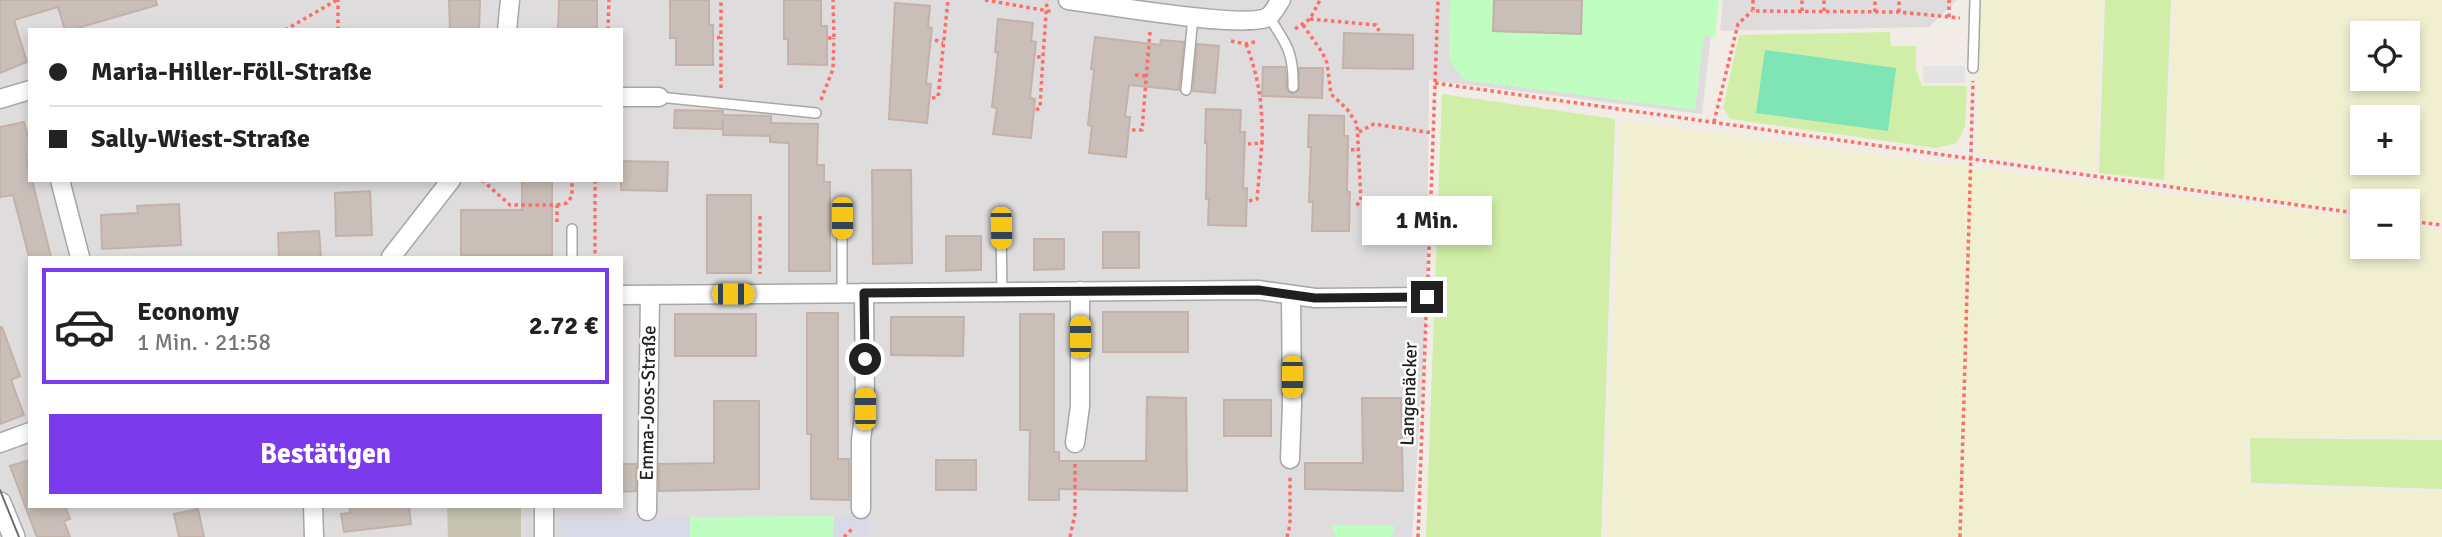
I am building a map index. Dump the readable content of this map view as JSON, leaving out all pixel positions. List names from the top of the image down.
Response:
{
  "streets": {
    "street": ["Emma-Joos-Straße"],
    "path": ["Langenäcker"]
  },
  "page": {
    "map_buttons": ["+", "−"],
    "banner": ["Maria-Hiller-Föll-Straße", "Sally-Wiest-Straße"],
    "bubble": "1 Min.",
    "list": [
      {
        "name": "Economy",
        "note": "1 Min. · 21:58",
        "value": "2.72 €"
      }
    ],
    "buttons": "Bestätigen"
  }
}
